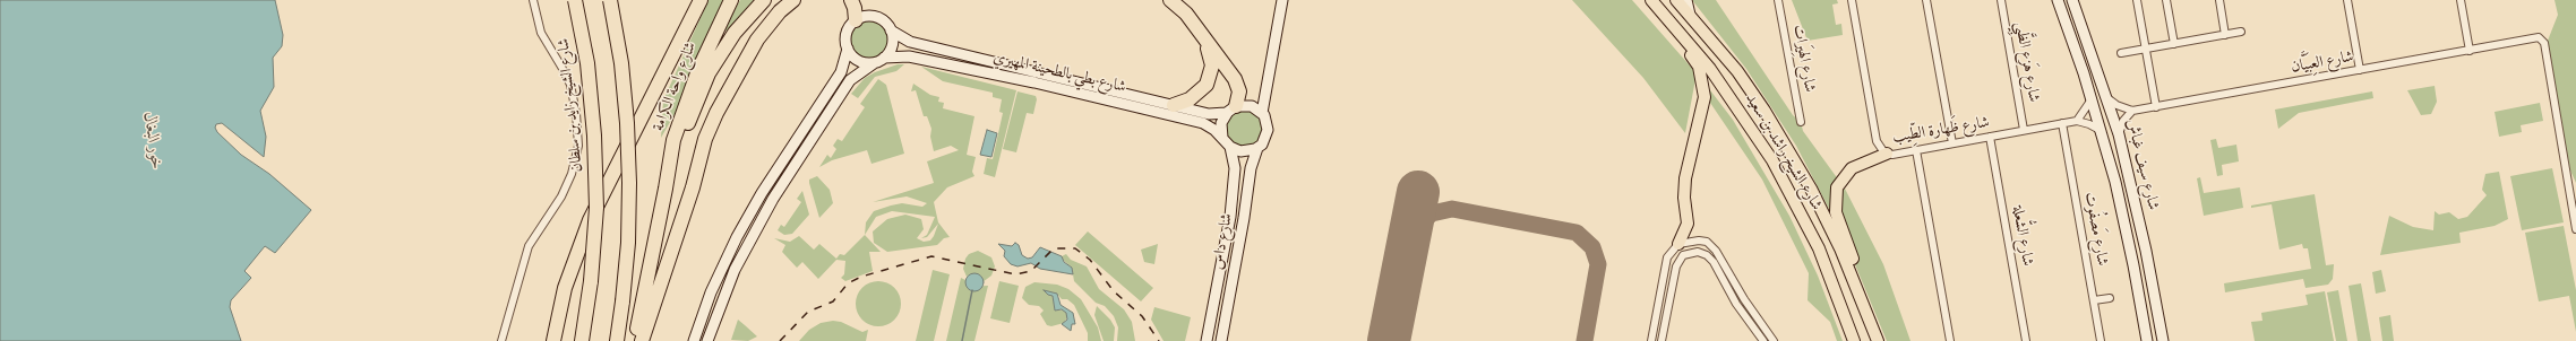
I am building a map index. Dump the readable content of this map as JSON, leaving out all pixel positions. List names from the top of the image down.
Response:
{
  "streets": {
    "highway": ["شارع واحة الكرامة", "شارع الشيخ زايد بن سلطان"],
    "main road": ["شارع الشيخ راشد بن سعيد"],
    "street": [
      "شارع الهِيَرات",
      "شارع هَزع الظَّبِي",
      "شارع العِبَيَّان",
      "شارع بطي بالطحينة المهيري",
      "شارع ظَهارة الطِّيب",
      "شارع سيف غباش",
      "شارع مَصفُوت",
      "شارع الشُّعلة",
      "شارع داس"
    ]
  },
  "crossings": [
    ["شارع هَزع الظَّبِي", "شارع ظَهارة الطِّيب"],
    ["شارع بطي بالطحينة المهيري", "شارع داس"],
    ["شارع ظَهارة الطِّيب", "شارع سيف غباش"],
    ["شارع ظَهارة الطِّيب", "شارع مَصفُوت"],
    ["شارع ظَهارة الطِّيب", "شارع الشُّعلة"]
  ],
  "water": ["خور البغال"]
}
